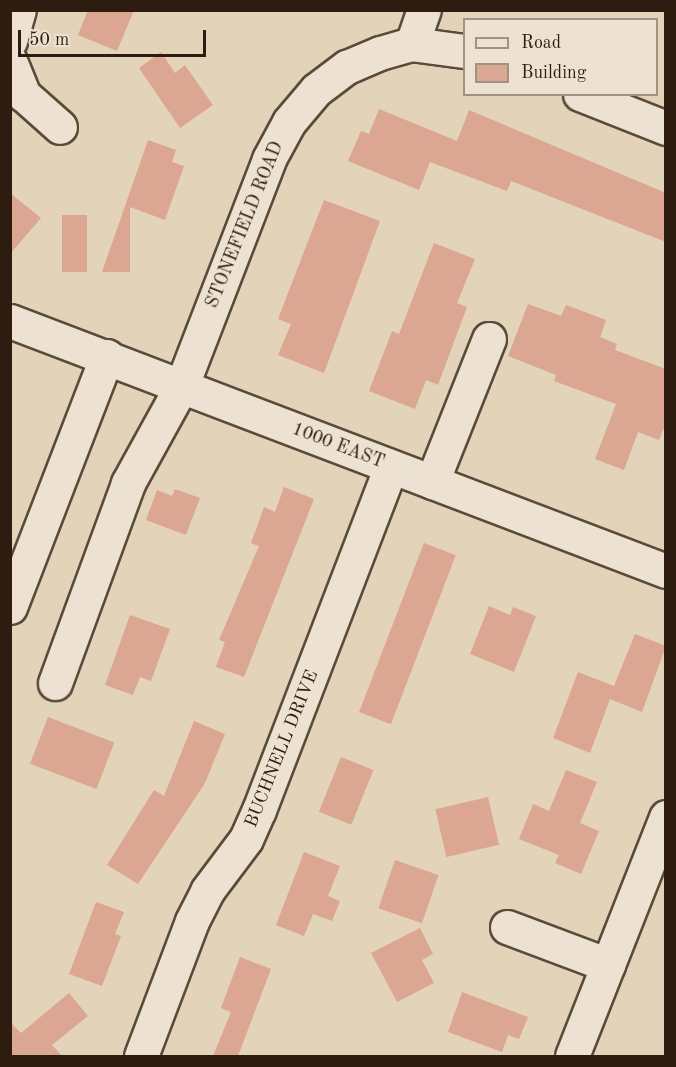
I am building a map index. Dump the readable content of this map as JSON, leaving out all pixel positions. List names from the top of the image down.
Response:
{
  "streets": {
    "street": ["STONEFIELD ROAD", "1000 EAST", "BUCHNELL DRIVE"]
  },
  "crossings": [
    ["STONEFIELD ROAD", "1000 EAST"],
    ["1000 EAST", "BUCHNELL DRIVE"]
  ],
  "legend": ["Road", "Building"],
  "scale_bar": "50 m"
}
